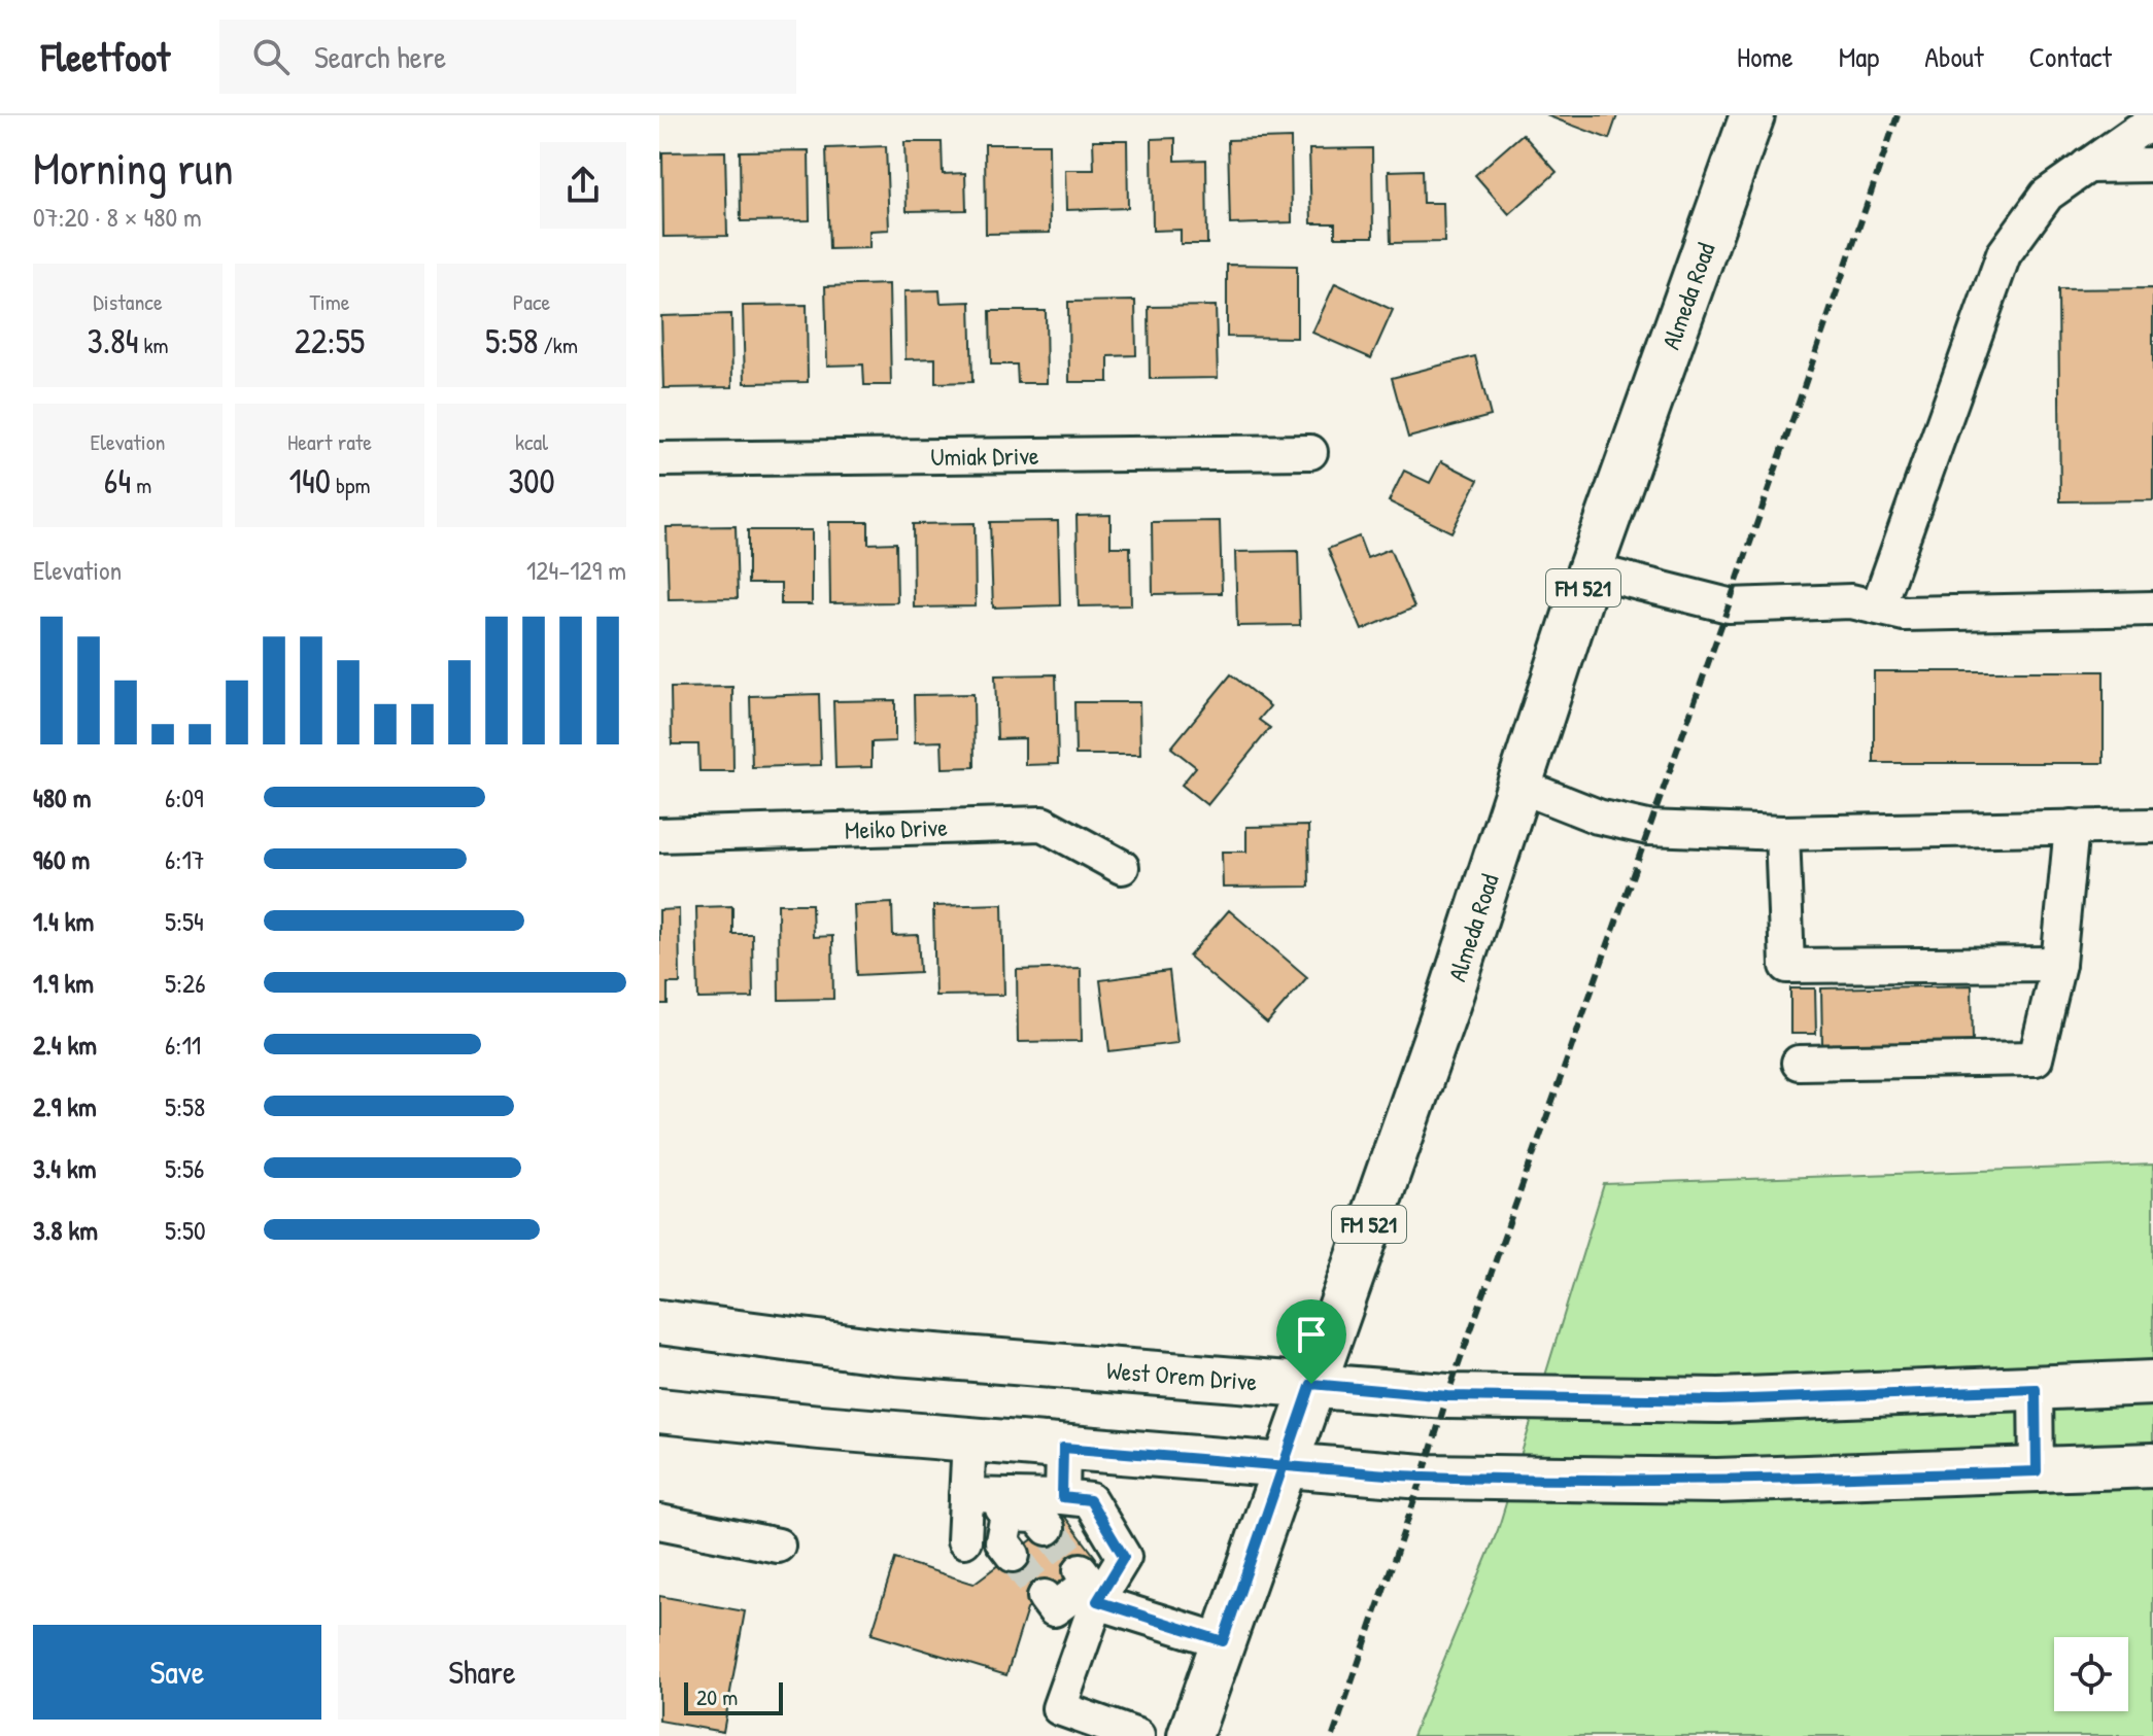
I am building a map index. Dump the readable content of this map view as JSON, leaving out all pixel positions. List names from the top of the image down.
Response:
{
  "streets": {
    "main road": ["Almeda Road", "FM 521", "West Orem Drive"],
    "street": ["Umiak Drive", "Meiko Drive"]
  },
  "crossings": [
    ["Almeda Road", "West Orem Drive"]
  ],
  "scale_bar": "20 m",
  "page": {
    "header": "Fleetfoot",
    "search": "Search here",
    "nav": [
      "Home",
      "Map",
      "About",
      "Contact"
    ],
    "heading": ["Morning run", "07:20 · 8 × 480 m"],
    "stats": [
      ["Distance", "3.84 km"],
      ["Time", "22:55"],
      ["Pace", "5:58 /km"],
      ["Elevation", "64 m"],
      ["Heart rate", "140 bpm"],
      ["kcal", "300"]
    ],
    "chart": ["Elevation", "124–129 m"],
    "list": [
      {
        "name": "480 m",
        "note": "6:09"
      },
      {
        "name": "960 m",
        "note": "6:17"
      },
      {
        "name": "1.4 km",
        "note": "5:54"
      },
      {
        "name": "1.9 km",
        "note": "5:26"
      },
      {
        "name": "2.4 km",
        "note": "6:11"
      },
      {
        "name": "2.9 km",
        "note": "5:58"
      },
      {
        "name": "3.4 km",
        "note": "5:56"
      },
      {
        "name": "3.8 km",
        "note": "5:50"
      }
    ],
    "buttons": ["Save", "Share"],
    "scale": "20 m"
  }
}
